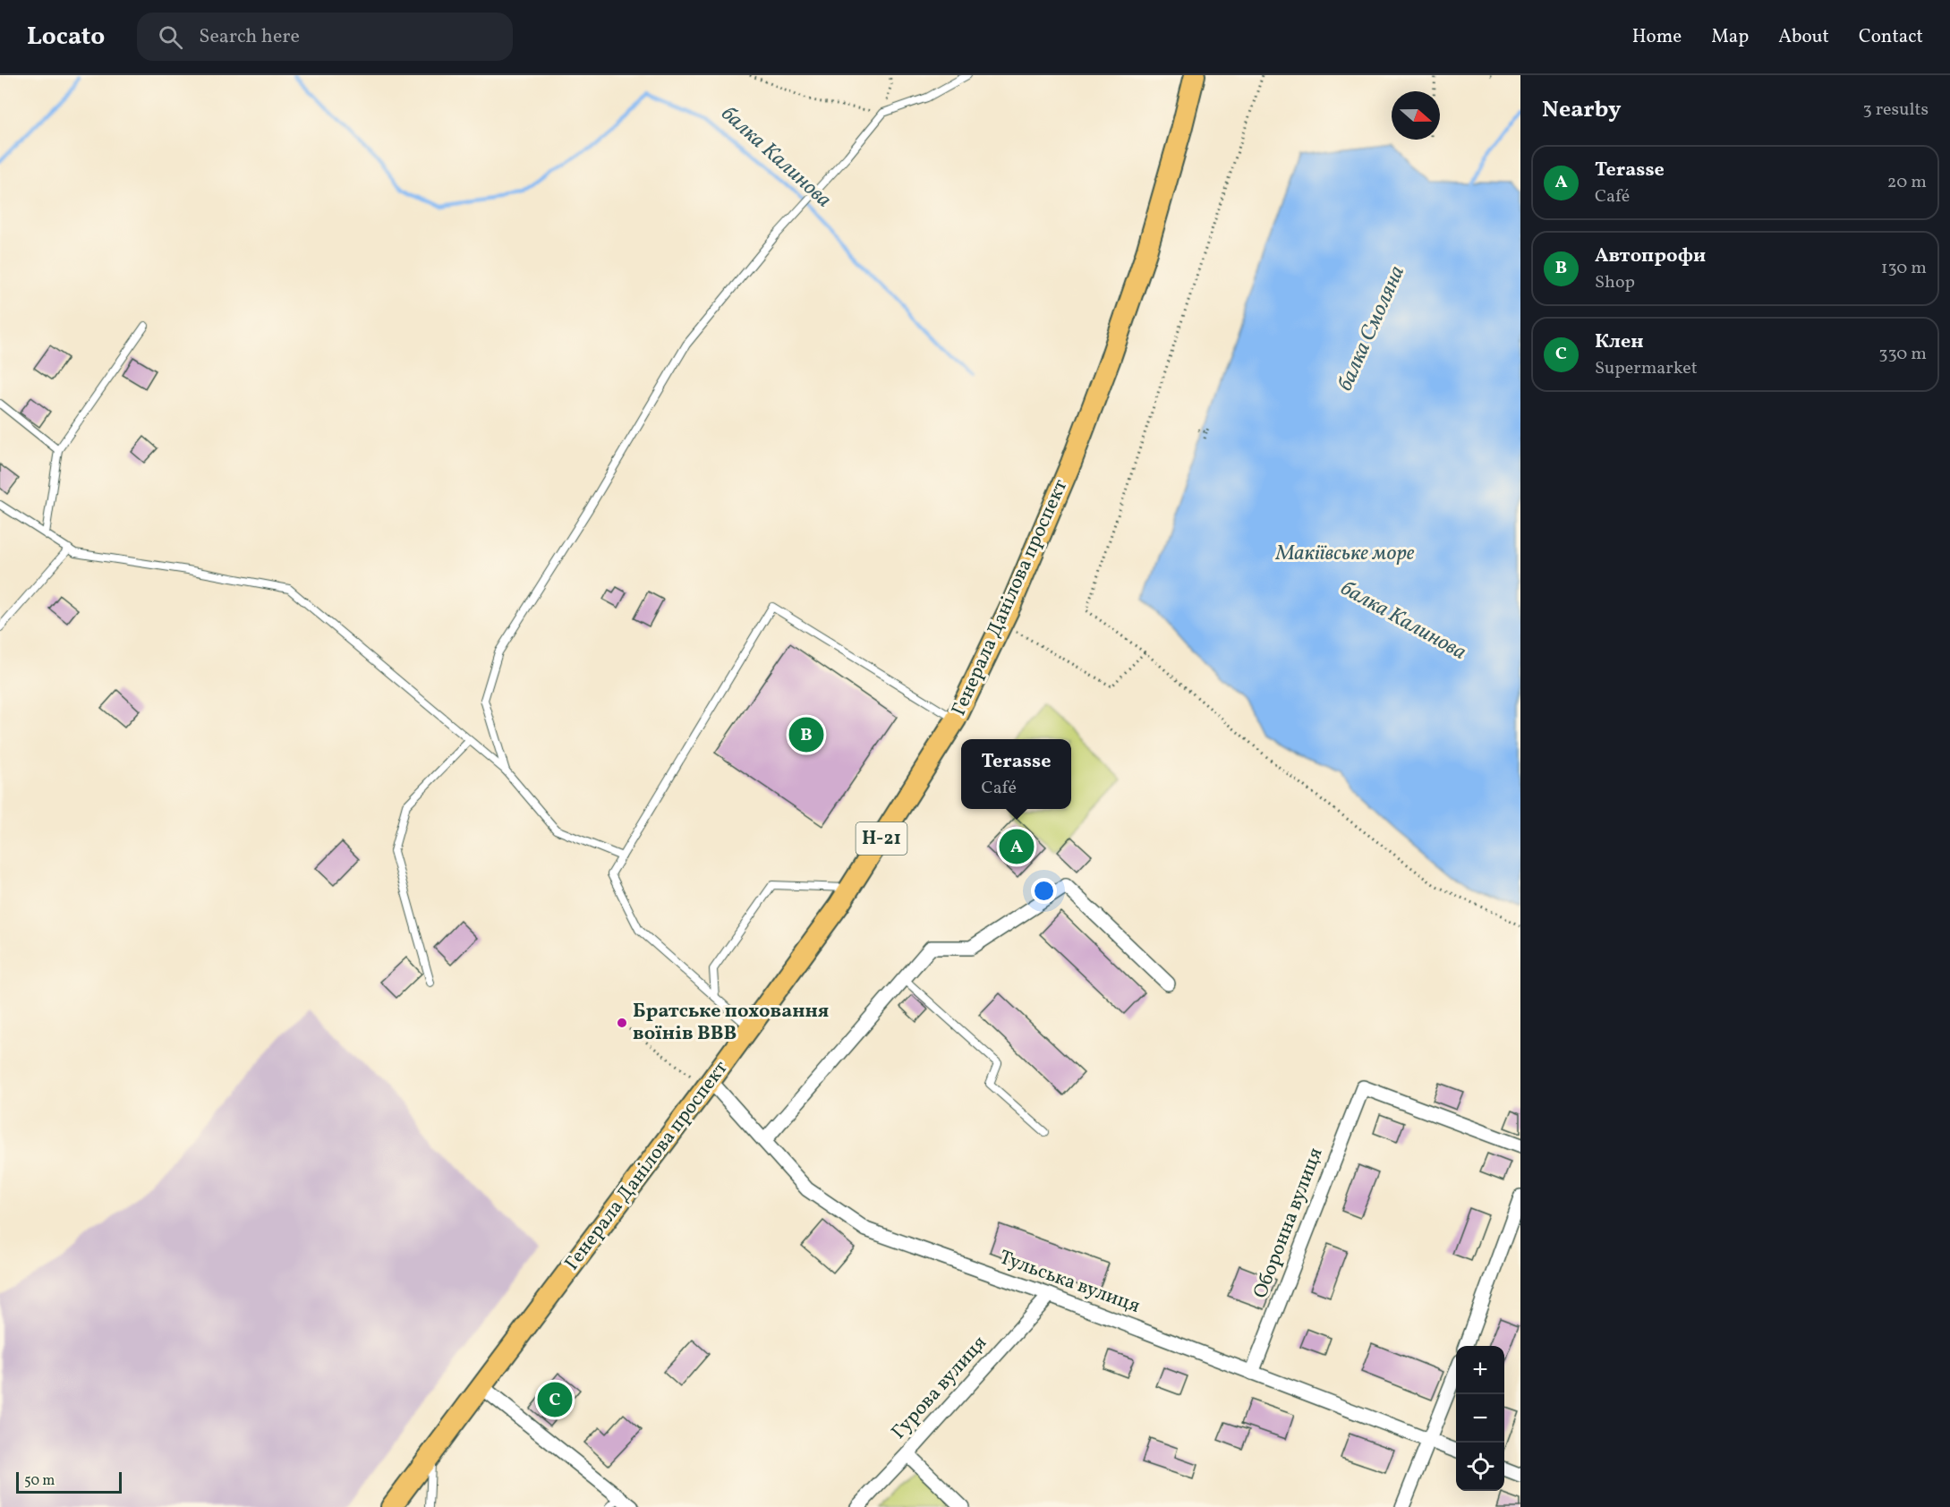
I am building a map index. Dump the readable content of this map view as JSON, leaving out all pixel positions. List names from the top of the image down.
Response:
{
  "streets": {
    "main road": ["Генерала Данілова проспект", "Н-21"],
    "street": ["Оборонна вулиця", "Тульська вулиця", "Гурова вулиця"]
  },
  "crossings": [
    ["Генерала Данілова проспект", "Тульська вулиця"],
    ["Оборонна вулиця", "Тульська вулиця"],
    ["Тульська вулиця", "Гурова вулиця"]
  ],
  "water": ["балка Калинова", "балка Смоляна", "Макіївське море"],
  "places": ["Братське поховання воїнів ВВВ"],
  "scale_bar": "50 m",
  "north": "right",
  "page": {
    "header": "Locato",
    "search": "Search here",
    "nav": [
      "Home",
      "Map",
      "About",
      "Contact"
    ],
    "heading": ["Nearby", "3 results"],
    "list": [
      {
        "mark": "A",
        "name": "Terasse",
        "note": "Café",
        "value": "20 m"
      },
      {
        "mark": "B",
        "name": "Автопрофи",
        "note": "Shop",
        "value": "130 m"
      },
      {
        "mark": "C",
        "name": "Клен",
        "note": "Supermarket",
        "value": "330 m"
      }
    ],
    "pins": ["B", "A", "C"],
    "popup": ["Terasse", "Café"],
    "map_buttons": ["+", "−"],
    "scale": "50 m"
  }
}
